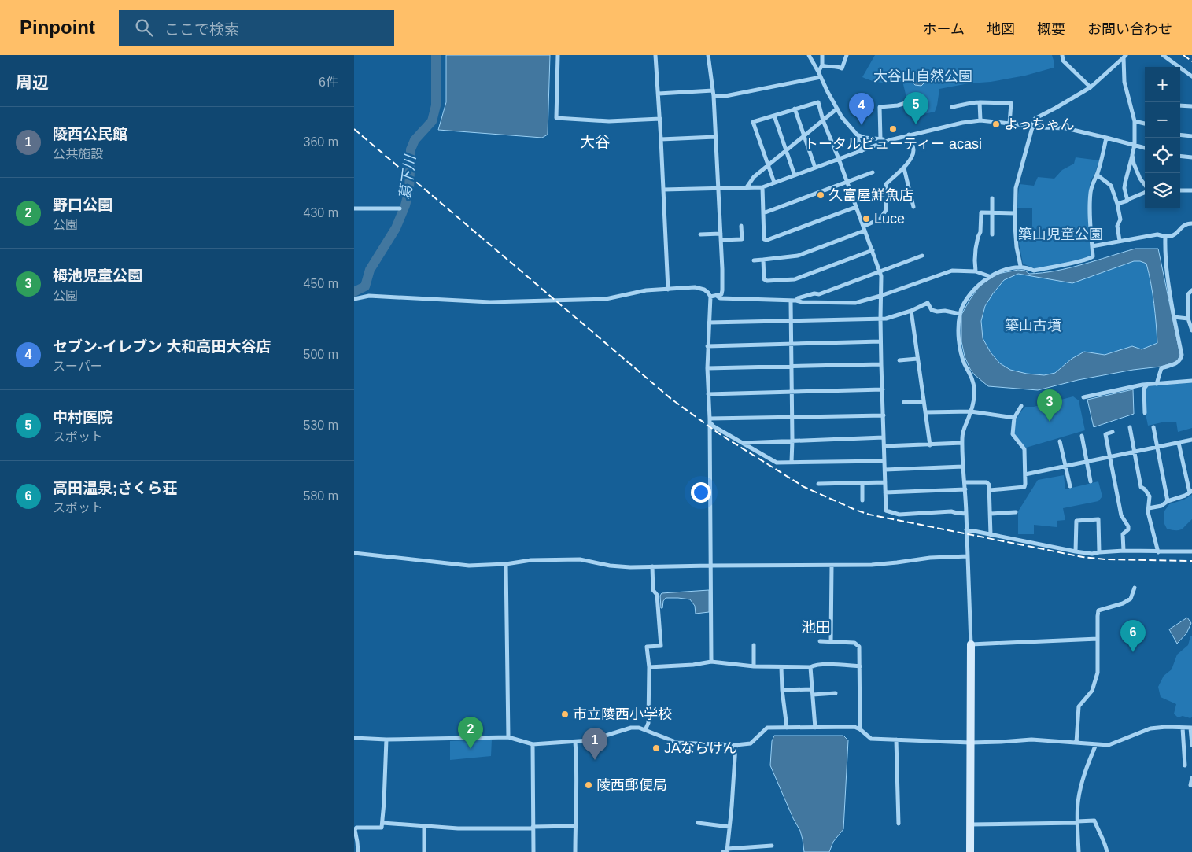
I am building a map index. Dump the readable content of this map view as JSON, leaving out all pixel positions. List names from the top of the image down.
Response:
{
  "districts": ["大谷", "池田"],
  "water": ["葛下川"],
  "parks": ["大谷山自然公園", "築山児童公園", "築山古墳"],
  "places": [
    "よっちゃん",
    "トータルビューティー acasi",
    "久富屋鮮魚店",
    "Luce",
    "市立陵西小学校",
    "JAならけん",
    "陵西郵便局"
  ],
  "page": {
    "header": "Pinpoint",
    "search": "ここで検索",
    "nav": [
      "ホーム",
      "地図",
      "概要",
      "お問い合わせ"
    ],
    "heading": ["周辺", "6件"],
    "map_buttons": ["+", "−"],
    "pins": [
      "5",
      "4",
      "3",
      "6",
      "2",
      "1"
    ],
    "list": [
      {
        "mark": "1",
        "name": "陵西公民館",
        "note": "公共施設",
        "value": "360 m"
      },
      {
        "mark": "2",
        "name": "野口公園",
        "note": "公園",
        "value": "430 m"
      },
      {
        "mark": "3",
        "name": "栂池児童公園",
        "note": "公園",
        "value": "450 m"
      },
      {
        "mark": "4",
        "name": "セブン-イレブン 大和高田大谷店",
        "note": "スーパー",
        "value": "500 m"
      },
      {
        "mark": "5",
        "name": "中村医院",
        "note": "スポット",
        "value": "530 m"
      },
      {
        "mark": "6",
        "name": "高田温泉;さくら荘",
        "note": "スポット",
        "value": "580 m"
      }
    ]
  }
}
